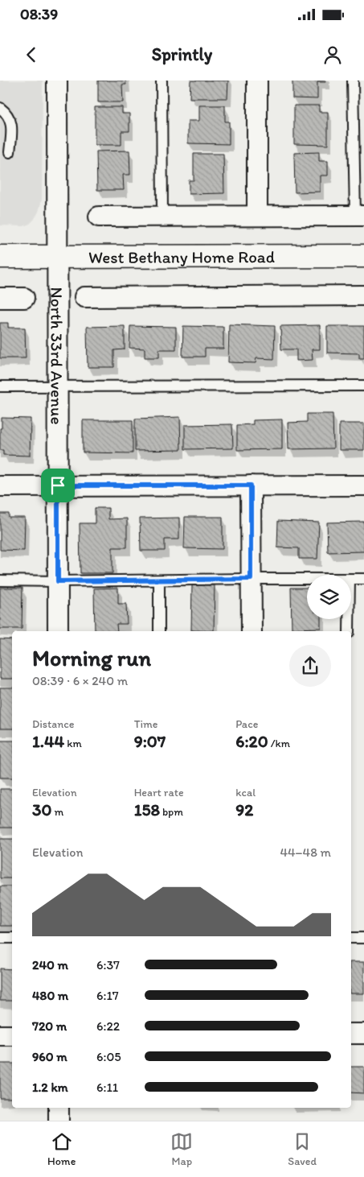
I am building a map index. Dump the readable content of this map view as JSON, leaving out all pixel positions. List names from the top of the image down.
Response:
{
  "streets": {
    "main road": ["West Bethany Home Road"],
    "street": ["North 33rd Avenue"]
  },
  "crossings": [
    ["West Bethany Home Road", "North 33rd Avenue"]
  ],
  "page": {
    "status": "08:39",
    "header": "Sprintly",
    "heading": ["Morning run", "08:39 · 6 × 240 m"],
    "stats": [
      ["Distance", "1.44 km"],
      ["Time", "9:07"],
      ["Pace", "6:20 /km"],
      ["Elevation", "30 m"],
      ["Heart rate", "158 bpm"],
      ["kcal", "92"]
    ],
    "chart": ["Elevation", "44–48 m"],
    "list": [
      {
        "name": "240 m",
        "note": "6:37"
      },
      {
        "name": "480 m",
        "note": "6:17"
      },
      {
        "name": "720 m",
        "note": "6:22"
      },
      {
        "name": "960 m",
        "note": "6:05"
      },
      {
        "name": "1.2 km",
        "note": "6:11"
      }
    ],
    "tabs": ["Home", "Map", "Saved"]
  }
}
